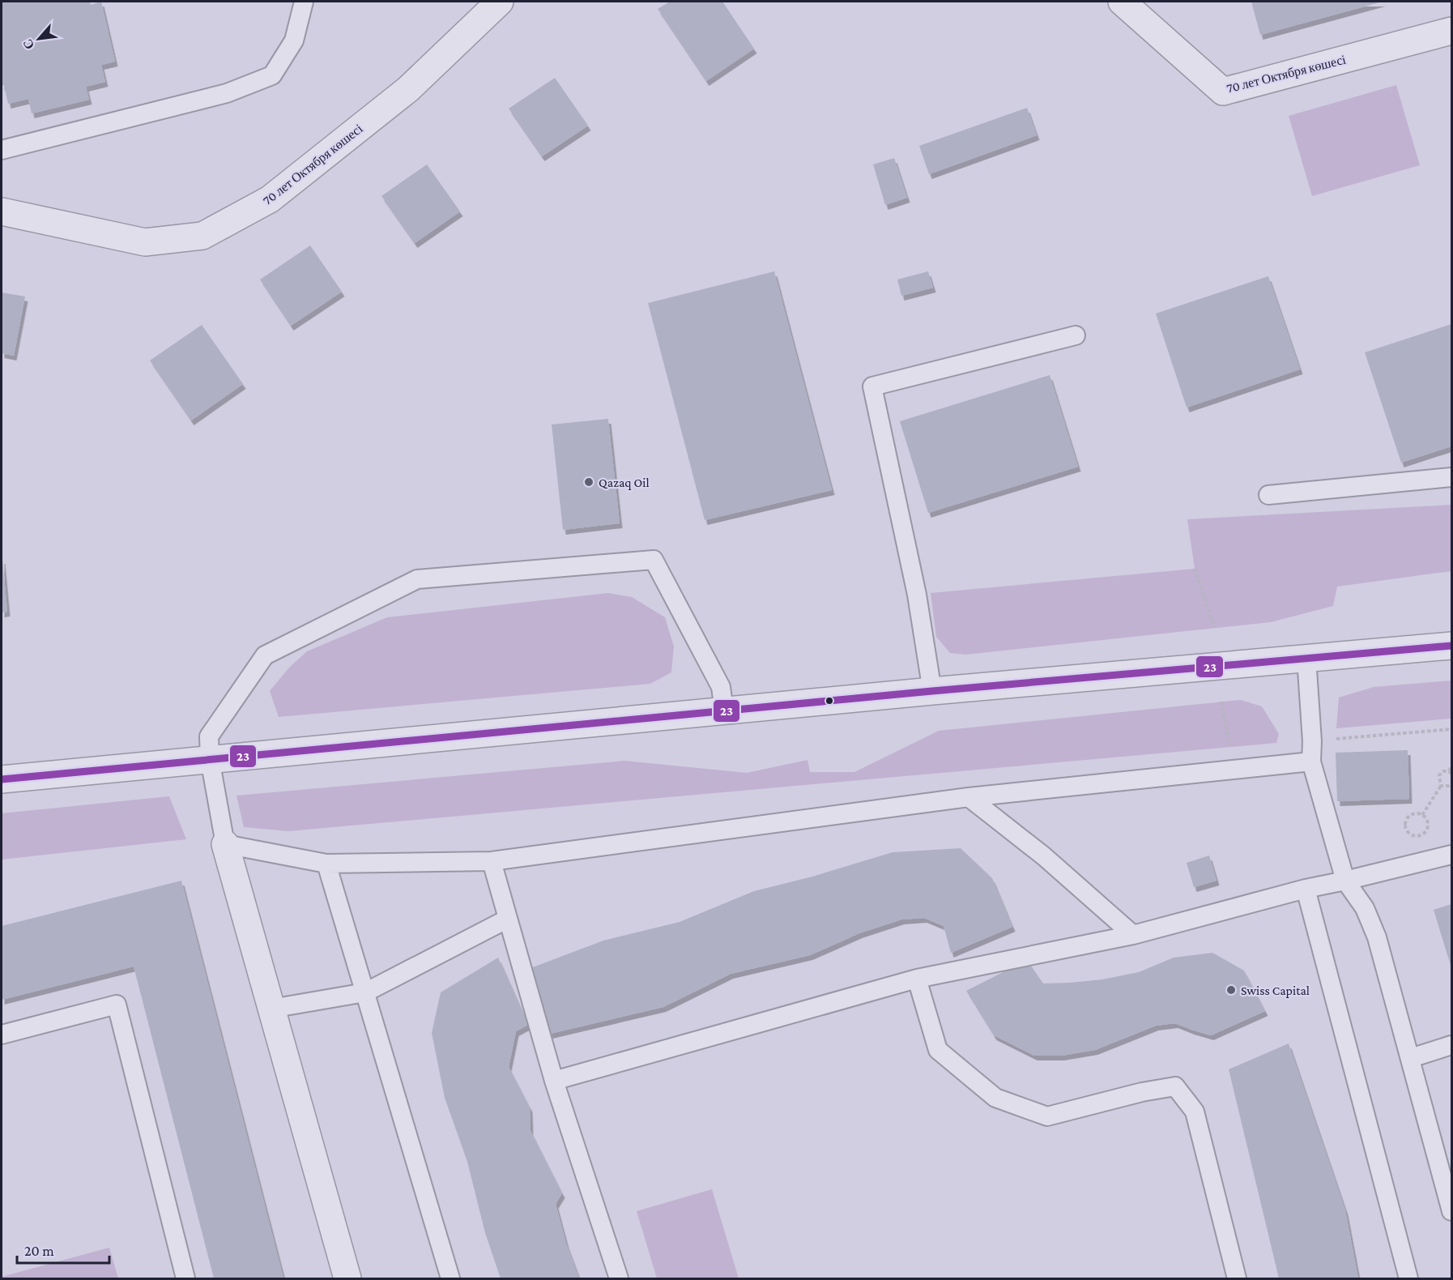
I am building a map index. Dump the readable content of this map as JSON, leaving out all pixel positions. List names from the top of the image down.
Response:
{
  "streets": {
    "street": ["70 лет Октября көшесі"]
  },
  "places": ["Qazaq Oil", "Swiss Capital"],
  "lines": ["transit line 23"],
  "scale_bar": "20 m",
  "north": "bottom left"
}
